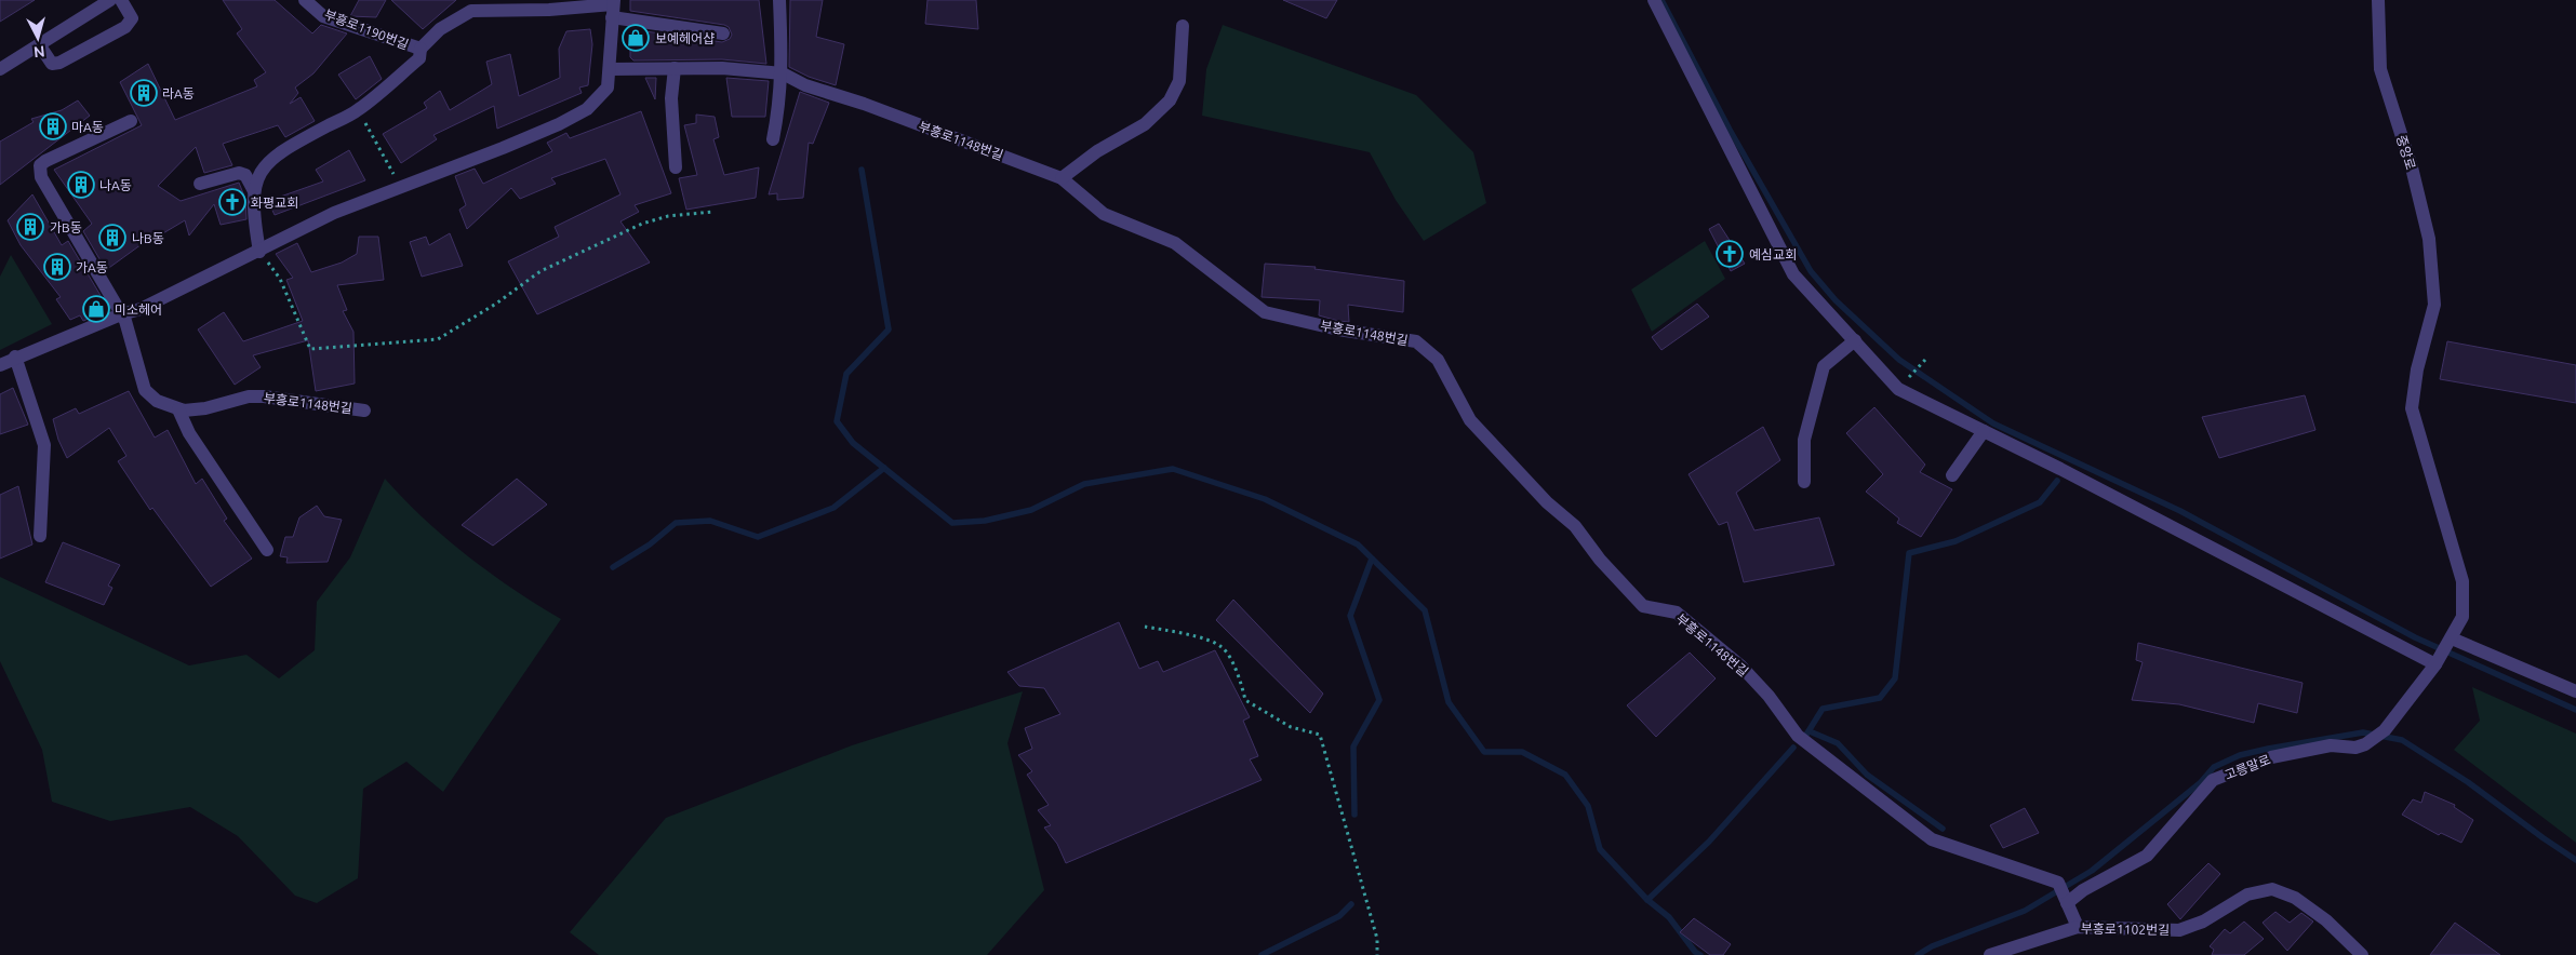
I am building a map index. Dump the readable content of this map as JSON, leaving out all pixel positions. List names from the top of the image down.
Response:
{
  "streets": {
    "street": [
      "부흥로1190번길",
      "부흥로1148번길",
      "중앙로",
      "고릉말로",
      "부흥로1102번길"
    ]
  },
  "crossings": [
    ["부흥로1148번길", "고릉말로"],
    ["중앙로", "고릉말로"]
  ],
  "places": {
    "shop": ["보예헤어샵", "미소헤어"],
    "building": [
      "라A동",
      "마A동",
      "나A동",
      "가B동",
      "나B동",
      "가A동"
    ],
    "church": ["화평교회", "예심교회"]
  },
  "north": "bottom"
}
